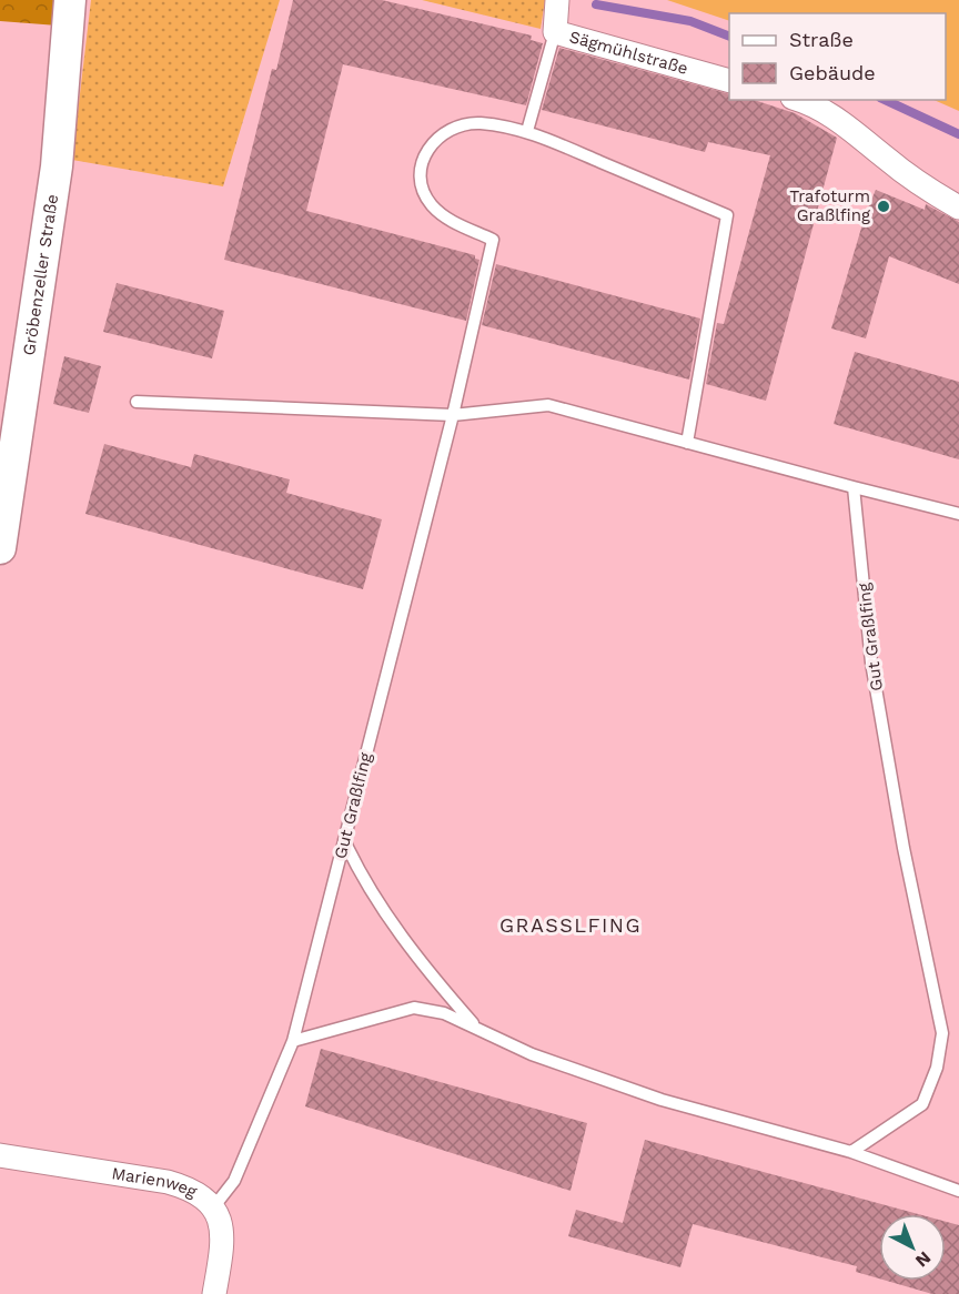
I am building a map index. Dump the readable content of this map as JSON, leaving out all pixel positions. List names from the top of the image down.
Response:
{
  "streets": {
    "street": ["Sägmühlstraße", "Gröbenzeller Straße", "Marienweg"],
    "lane": ["Gut Graßlfing"]
  },
  "crossings": [
    ["Gut Graßlfing", "Marienweg"]
  ],
  "districts": ["GRASSLFING"],
  "places": ["Trafoturm Graßlfing"],
  "legend": ["Straße", "Gebäude"],
  "north": "bottom right"
}
